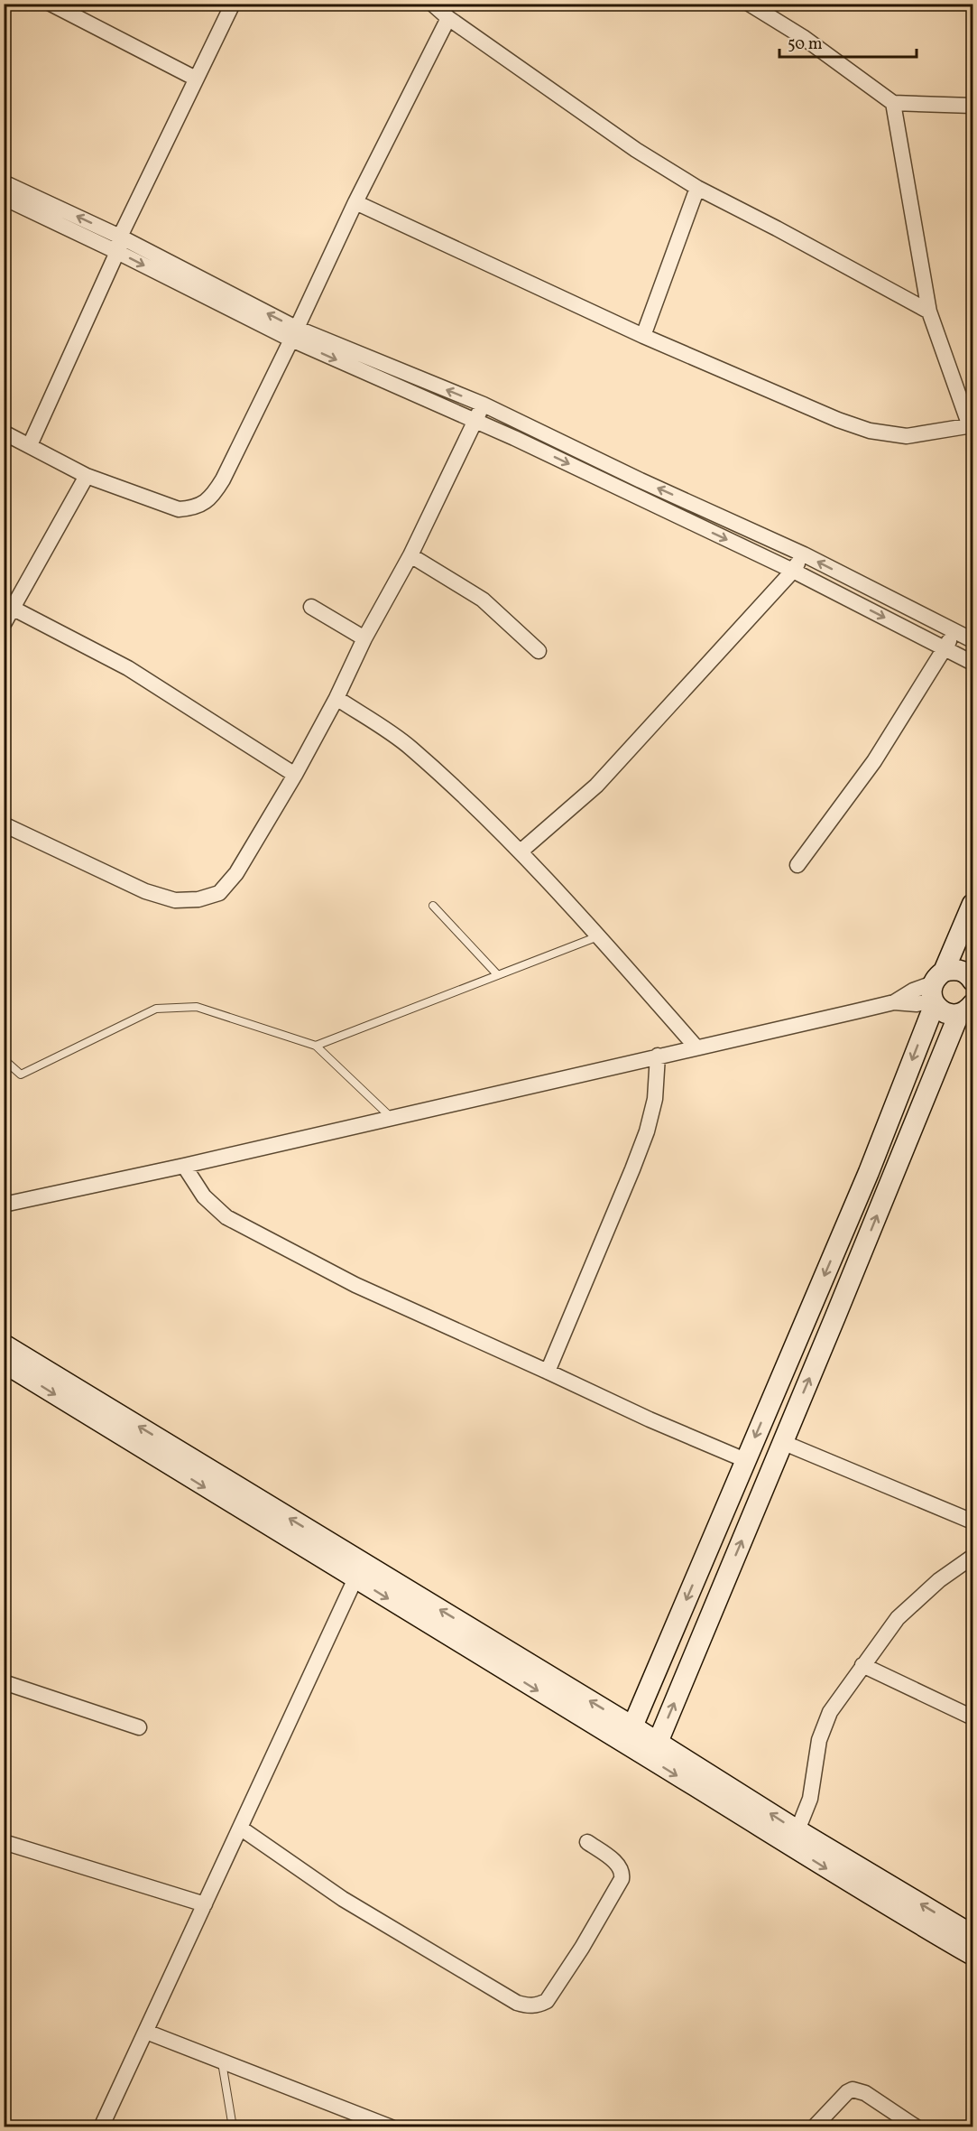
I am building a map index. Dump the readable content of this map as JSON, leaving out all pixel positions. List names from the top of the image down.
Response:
{
  "scale_bar": "50 m"
}
